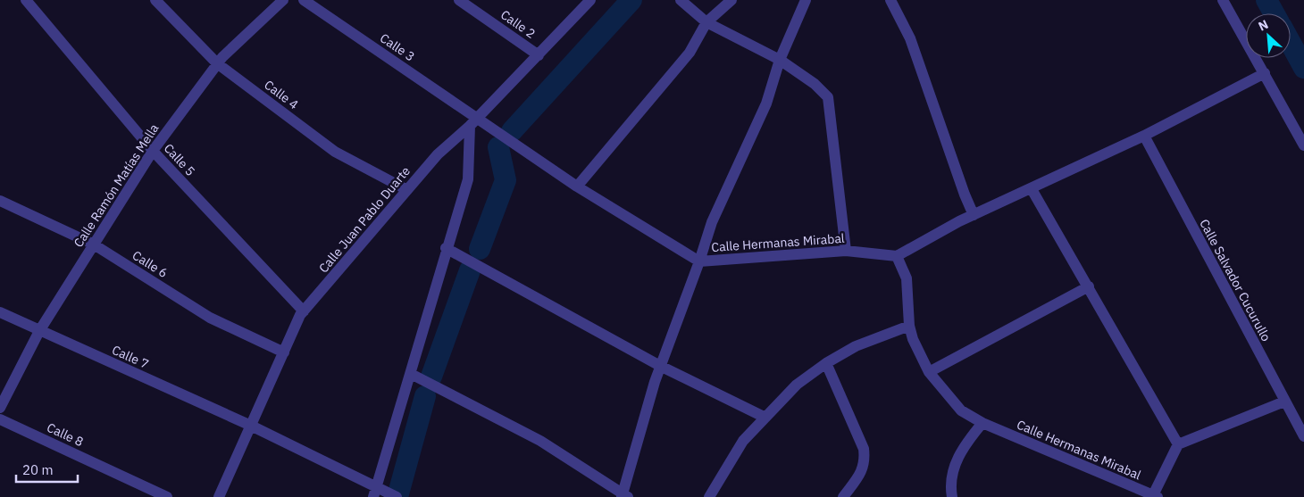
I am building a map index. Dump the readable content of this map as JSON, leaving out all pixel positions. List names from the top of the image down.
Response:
{
  "streets": {
    "street": [
      "Calle 2",
      "Calle 3",
      "Calle 4",
      "Calle 5",
      "Calle Ramón Matías Mella",
      "Calle Juan Pablo Duarte",
      "Calle Hermanas Mirabal",
      "Calle 6",
      "Calle Salvador Cucurullo",
      "Calle 7",
      "Calle 8"
    ]
  },
  "crossings": [
    ["Calle 2", "Calle Juan Pablo Duarte"],
    ["Calle 3", "Calle Juan Pablo Duarte"],
    ["Calle 3", "Calle Hermanas Mirabal"],
    ["Calle 4", "Calle Ramón Matías Mella"],
    ["Calle 4", "Calle Juan Pablo Duarte"],
    ["Calle 5", "Calle Ramón Matías Mella"],
    ["Calle 5", "Calle Juan Pablo Duarte"],
    ["Calle Ramón Matías Mella", "Calle 6"],
    ["Calle Ramón Matías Mella", "Calle 7"],
    ["Calle Juan Pablo Duarte", "Calle Hermanas Mirabal"],
    ["Calle Juan Pablo Duarte", "Calle 6"],
    ["Calle Juan Pablo Duarte", "Calle 7"]
  ],
  "scale_bar": "20 m",
  "north": "top left"
}
